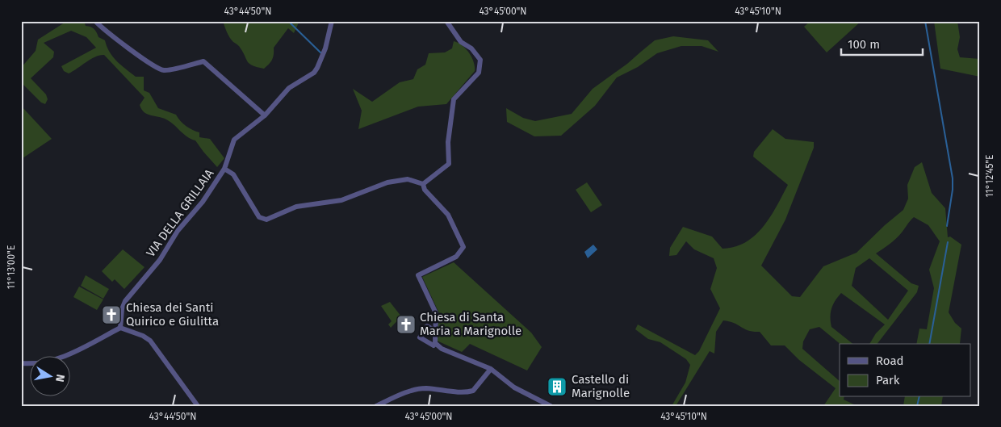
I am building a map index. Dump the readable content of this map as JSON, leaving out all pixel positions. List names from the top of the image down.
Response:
{
  "streets": {
    "street": ["VIA DELLA GRILLAIA"]
  },
  "places": {
    "church": ["Chiesa dei Santi Quirico e Giulitta", "Chiesa di Santa Maria a Marignolle"],
    "building": ["Castello di Marignolle"]
  },
  "legend": ["Road", "Park"],
  "scale_bar": "100 m",
  "north": "right",
  "coordinates": [
    "43°44'50\"N",
    "43°45'00\"N",
    "43°45'10\"N",
    "11°12'45\"E",
    "11°13'00\"E"
  ]
}
